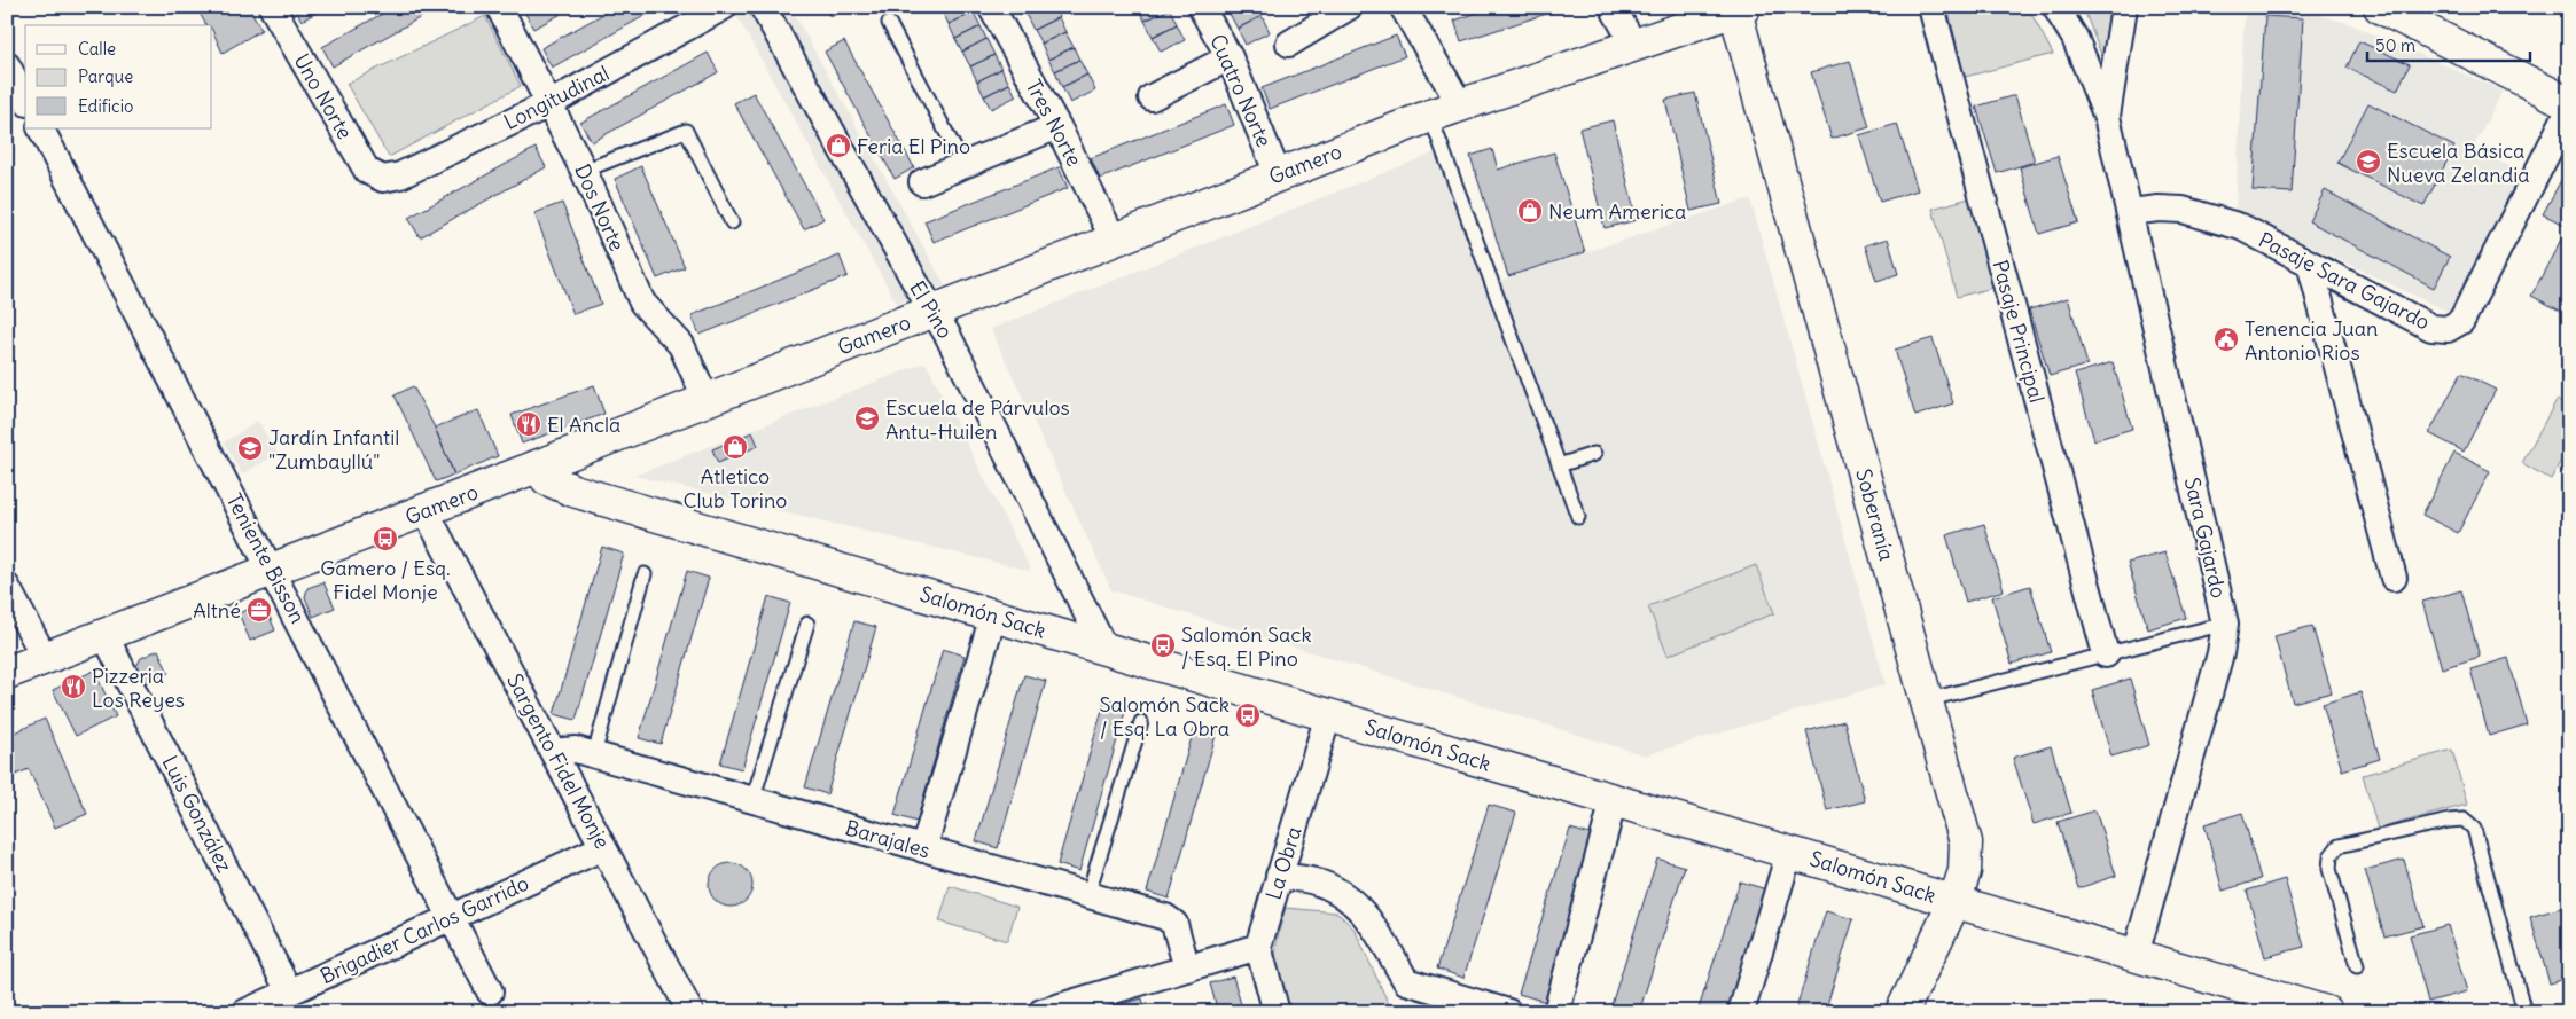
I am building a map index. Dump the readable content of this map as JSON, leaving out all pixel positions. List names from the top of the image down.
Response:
{
  "streets": {
    "street": [
      "Cuatro Norte",
      "Uno Norte",
      "Longitudinal",
      "Tres Norte",
      "Gamero",
      "Dos Norte",
      "Pasaje Sara Gajardo",
      "El Pino",
      "Pasaje Principal",
      "Soberanía",
      "Sara Gajardo",
      "Teniente Bisson",
      "Salomón Sack",
      "Sargento Fidel Monje",
      "Luis González",
      "Barajales",
      "La Obra",
      "Brigadier Carlos Garrido"
    ]
  },
  "crossings": [
    ["Cuatro Norte", "Gamero"],
    ["Uno Norte", "Longitudinal"],
    ["Longitudinal", "Dos Norte"],
    ["Tres Norte", "Gamero"],
    ["Gamero", "Dos Norte"],
    ["Gamero", "El Pino"],
    ["Gamero", "Soberanía"],
    ["Gamero", "Teniente Bisson"],
    ["Gamero", "Salomón Sack"],
    ["Gamero", "Sargento Fidel Monje"],
    ["Gamero", "Luis González"],
    ["Pasaje Sara Gajardo", "Sara Gajardo"],
    ["El Pino", "Salomón Sack"],
    ["Soberanía", "Salomón Sack"],
    ["Sara Gajardo", "Salomón Sack"],
    ["Teniente Bisson", "Brigadier Carlos Garrido"],
    ["Salomón Sack", "La Obra"],
    ["Sargento Fidel Monje", "Barajales"],
    ["Sargento Fidel Monje", "Brigadier Carlos Garrido"],
    ["Luis González", "Brigadier Carlos Garrido"]
  ],
  "places": {
    "shop": ["Feria El Pino", "Neum America", "Atletico Club Torino"],
    "school or university": ["Escuela Básica Nueva Zelandia", "Escuela de Párvulos Antu-Huilen", "Jardín Infantil \"Zumbayllú\""],
    "public building": ["Tenencia Juan Antonio Rios"],
    "restaurant": ["El Ancla", "Pizzeria Los Reyes"],
    "bus stop": ["Gamero / Esq. Fidel Monje", "Salomón Sack / Esq. El Pino", "Salomón Sack / Esq. La Obra"],
    "office": ["Altné"]
  },
  "legend": ["Calle", "Parque", "Edificio"],
  "scale_bar": "50 m"
}
